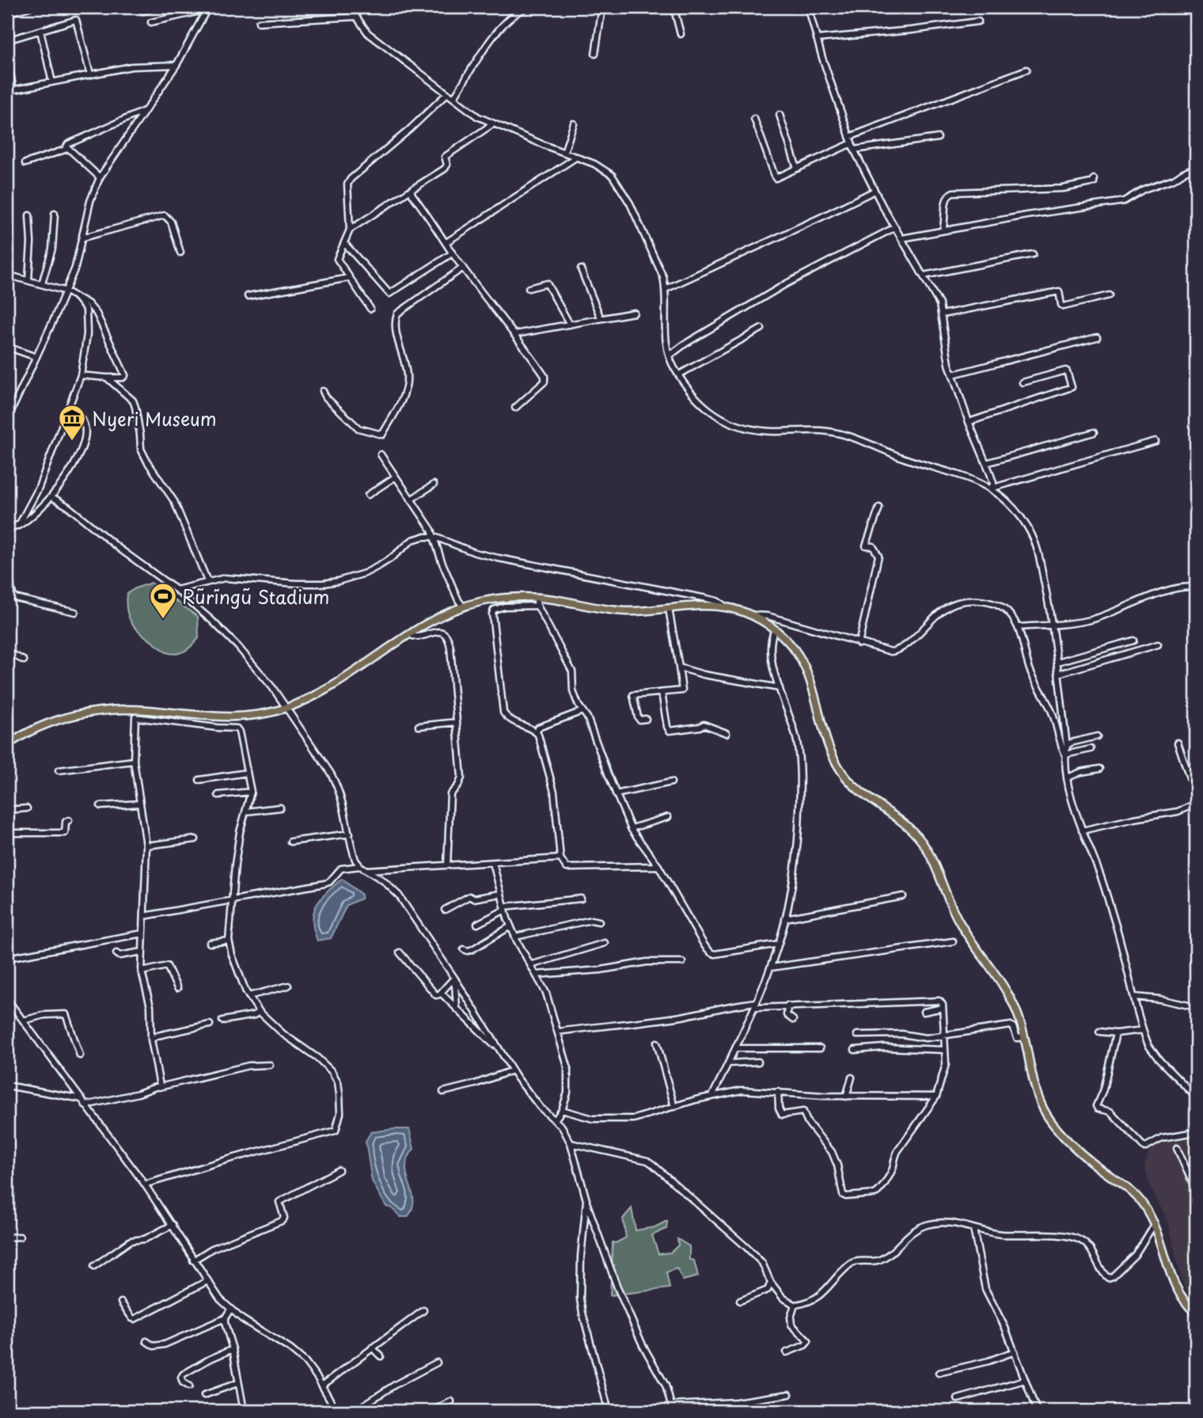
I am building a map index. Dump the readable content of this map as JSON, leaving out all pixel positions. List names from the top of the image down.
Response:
{
  "places": {
    "museum": ["Nyeri Museum"],
    "sports": ["Rũrĩngũ Stadium"]
  }
}
